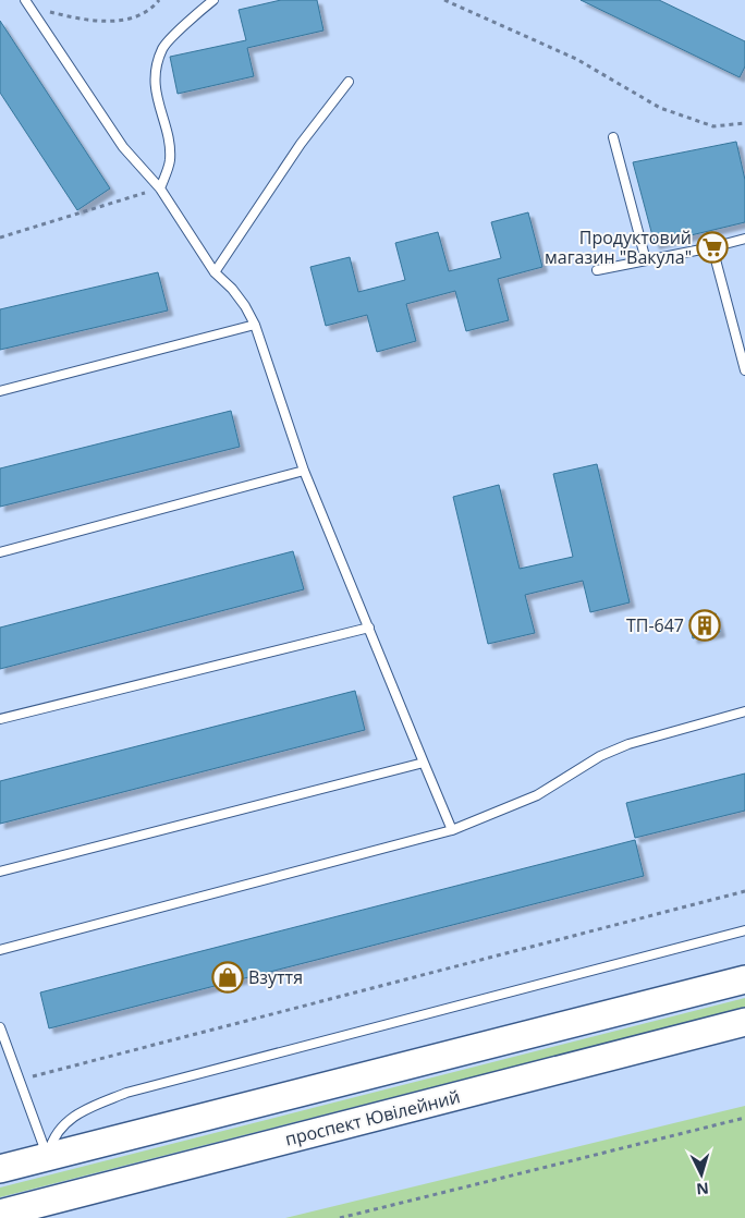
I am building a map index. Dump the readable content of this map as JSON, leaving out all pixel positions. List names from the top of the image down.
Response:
{
  "streets": {
    "main road": ["проспект Ювілейний"]
  },
  "places": {
    "supermarket": ["Продуктовий магазин \"Вакула\""],
    "building": ["ТП-647"],
    "shop": ["Взуття"]
  },
  "north": "bottom"
}
